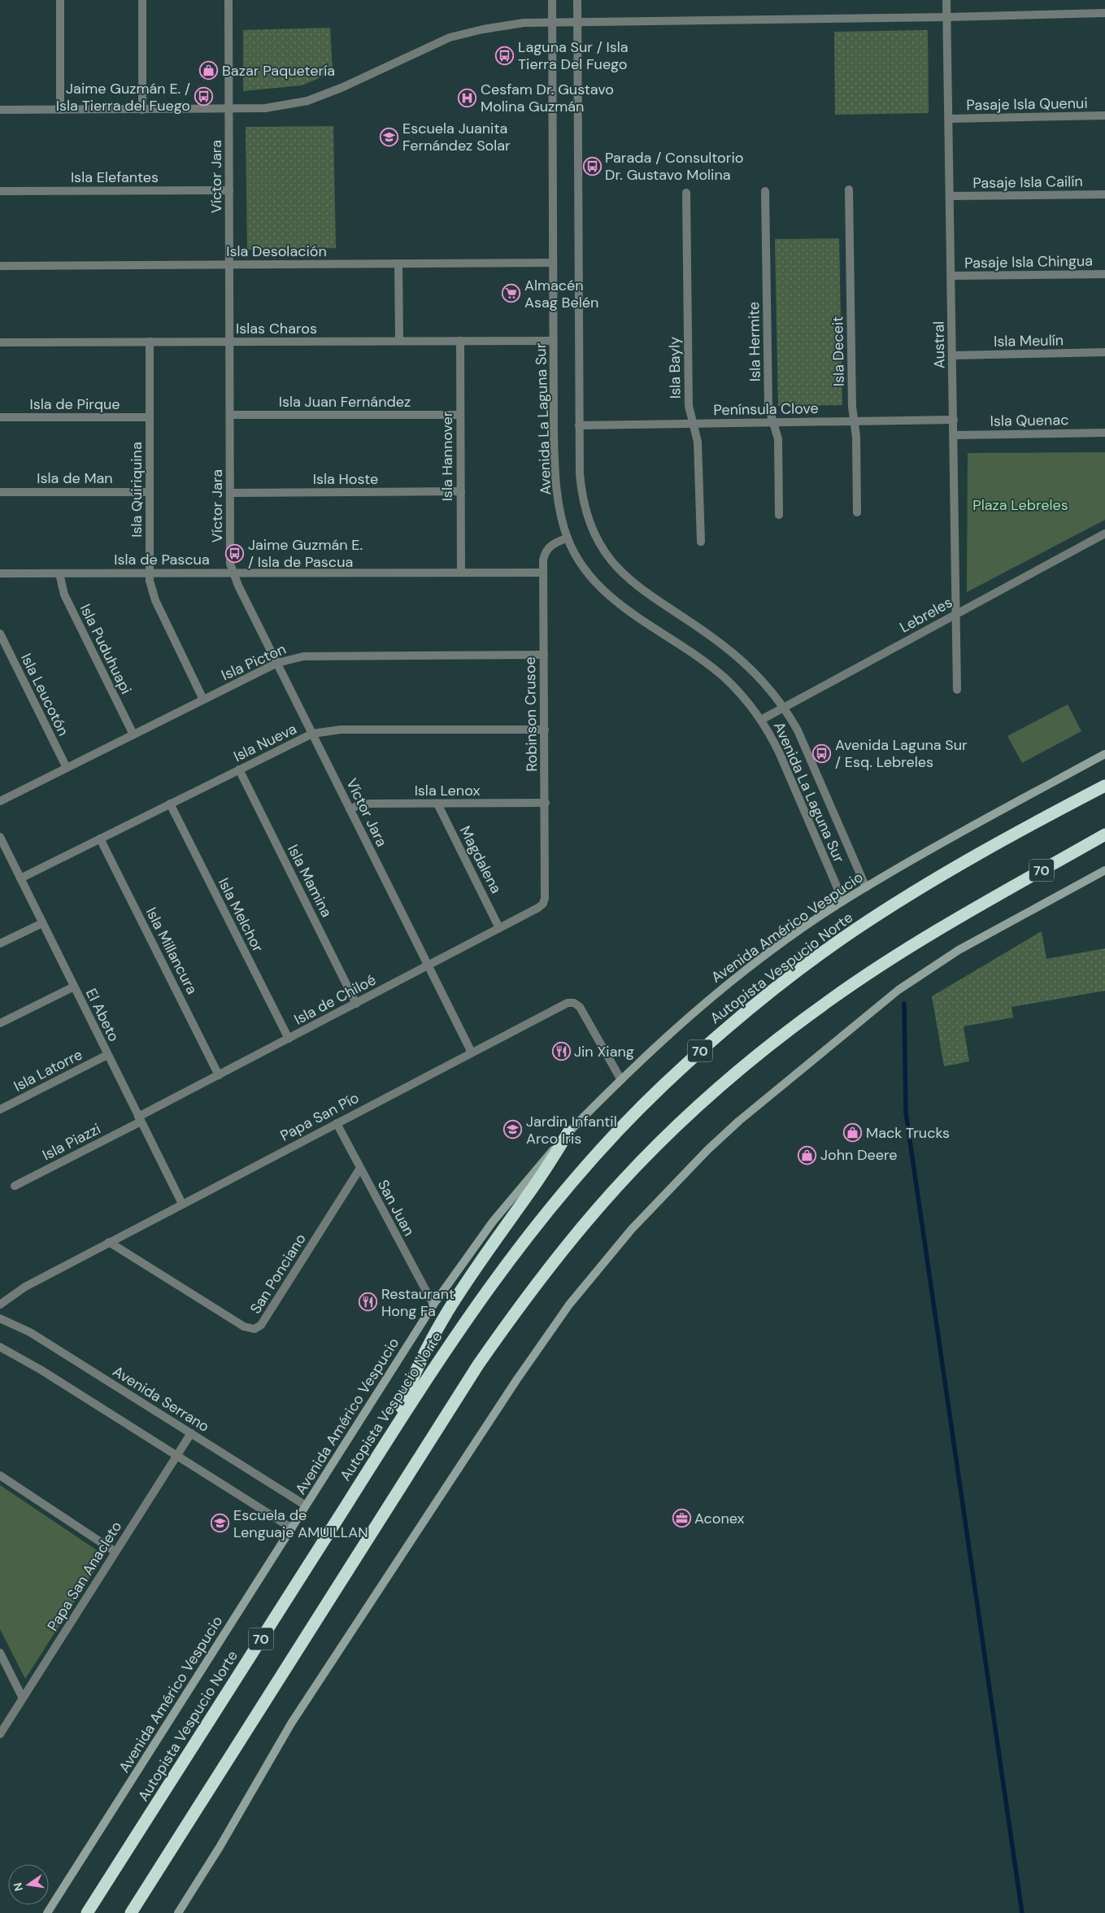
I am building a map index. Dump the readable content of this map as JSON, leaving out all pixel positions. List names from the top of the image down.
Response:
{
  "streets": {
    "highway": ["70", "Autopista Vespucio Norte"],
    "main road": ["Avenida Américo Vespucio"],
    "street": [
      "Pasaje Isla Quenui",
      "Víctor Jara",
      "Isla Elefantes",
      "Pasaje Isla Cailín",
      "Isla Desolación",
      "Pasaje Isla Chingua",
      "Islas Charos",
      "Isla Meulín",
      "Isla Hermite",
      "Austral",
      "Isla Deceit",
      "Isla Bayly",
      "Isla Juan Fernández",
      "Isla de Pirque",
      "Península Clove",
      "Avenida La Laguna Sur",
      "Isla Quenac",
      "Isla Hannover",
      "Isla de Man",
      "Isla Hoste",
      "Isla Quiriquina",
      "Isla de Pascua",
      "Lebreles",
      "Isla Puduhuapi",
      "Isla Picton",
      "Isla Leucotón",
      "Robinson Crusoe",
      "Isla Nueva",
      "Isla Lenox",
      "Magdalena",
      "Isla Mamina",
      "Isla Melchor",
      "Isla Millancura",
      "Isla de Chiloé",
      "El Abeto",
      "Isla Latorre",
      "Papa San Pío",
      "Isla Piazzi",
      "San Juan",
      "San Ponciano",
      "Avenida Serrano",
      "Papa San Anacleto"
    ]
  },
  "crossings": [
    ["Pasaje Isla Quenui", "Austral"],
    ["Víctor Jara", "Isla Elefantes"],
    ["Víctor Jara", "Isla Desolación"],
    ["Víctor Jara", "Islas Charos"],
    ["Víctor Jara", "Isla Juan Fernández"],
    ["Víctor Jara", "Isla Hoste"],
    ["Víctor Jara", "Isla de Pascua"],
    ["Víctor Jara", "Isla Picton"],
    ["Víctor Jara", "Isla Nueva"],
    ["Víctor Jara", "Isla Lenox"],
    ["Víctor Jara", "Isla de Chiloé"],
    ["Víctor Jara", "Papa San Pío"],
    ["Pasaje Isla Cailín", "Austral"],
    ["Isla Desolación", "Avenida La Laguna Sur"],
    ["Pasaje Isla Chingua", "Austral"],
    ["Islas Charos", "Avenida La Laguna Sur"],
    ["Islas Charos", "Isla Hannover"],
    ["Islas Charos", "Isla Quiriquina"],
    ["Isla Meulín", "Austral"],
    ["Isla Hermite", "Península Clove"],
    ["Austral", "Península Clove"],
    ["Austral", "Isla Quenac"],
    ["Austral", "Lebreles"],
    ["Isla Deceit", "Península Clove"],
    ["Isla Bayly", "Península Clove"],
    ["Isla Juan Fernández", "Isla Hannover"],
    ["Isla de Pirque", "Isla Quiriquina"],
    ["Península Clove", "Avenida La Laguna Sur"],
    ["Avenida La Laguna Sur", "Lebreles"],
    ["Avenida La Laguna Sur", "Robinson Crusoe"],
    ["Avenida La Laguna Sur", "Avenida Américo Vespucio"],
    ["Isla Hannover", "Isla Hoste"],
    ["Isla Hannover", "Isla de Pascua"],
    ["Isla de Man", "Isla Quiriquina"],
    ["Isla Quiriquina", "Isla de Pascua"],
    ["Isla Quiriquina", "Isla Picton"],
    ["Isla de Pascua", "Isla Puduhuapi"],
    ["Isla de Pascua", "Robinson Crusoe"],
    ["Isla Puduhuapi", "Isla Picton"],
    ["Isla Picton", "Isla Leucotón"],
    ["Isla Picton", "Robinson Crusoe"],
    ["Robinson Crusoe", "Isla Nueva"],
    ["Robinson Crusoe", "Isla Lenox"],
    ["Robinson Crusoe", "Isla de Chiloé"],
    ["Isla Nueva", "Isla Mamina"],
    ["Isla Nueva", "Isla Melchor"],
    ["Isla Nueva", "Isla Millancura"],
    ["Isla Nueva", "El Abeto"],
    ["Isla Lenox", "Magdalena"],
    ["Magdalena", "Isla de Chiloé"],
    ["Isla Mamina", "Isla de Chiloé"],
    ["Isla Melchor", "Isla de Chiloé"],
    ["Avenida Américo Vespucio", "Papa San Pío"],
    ["Avenida Américo Vespucio", "San Juan"],
    ["Avenida Américo Vespucio", "Avenida Serrano"],
    ["Isla Millancura", "Isla de Chiloé"],
    ["Isla de Chiloé", "El Abeto"],
    ["Isla de Chiloé", "Isla Piazzi"],
    ["El Abeto", "Isla Latorre"],
    ["El Abeto", "Papa San Pío"],
    ["El Abeto", "Isla Piazzi"],
    ["Papa San Pío", "San Juan"],
    ["Papa San Pío", "San Ponciano"],
    ["San Juan", "San Ponciano"],
    ["Avenida Serrano", "Papa San Anacleto"]
  ],
  "parks": ["Plaza Lebreles"],
  "places": {
    "bus stop": [
      "Laguna Sur / Isla Tierra Del Fuego",
      "Jaime Guzmán E. / Isla Tierra del Fuego",
      "Parada / Consultorio Dr. Gustavo Molina",
      "Jaime Guzmán E. / Isla de Pascua",
      "Avenida Laguna Sur / Esq. Lebreles"
    ],
    "shop": ["Bazar Paquetería", "Mack Trucks", "John Deere"],
    "hospital": ["Cesfam Dr. Gustavo Molina Guzmán"],
    "school or university": ["Escuela Juanita Fernández Solar", "Jardin Infantil Arco Iris", "Escuela de Lenguaje AMUILLAN"],
    "supermarket": ["Almacén Asag Belén"],
    "restaurant": ["Jin Xiang", "Restaurant Hong Fa"],
    "office": ["Aconex"]
  },
  "north": "left"
}
